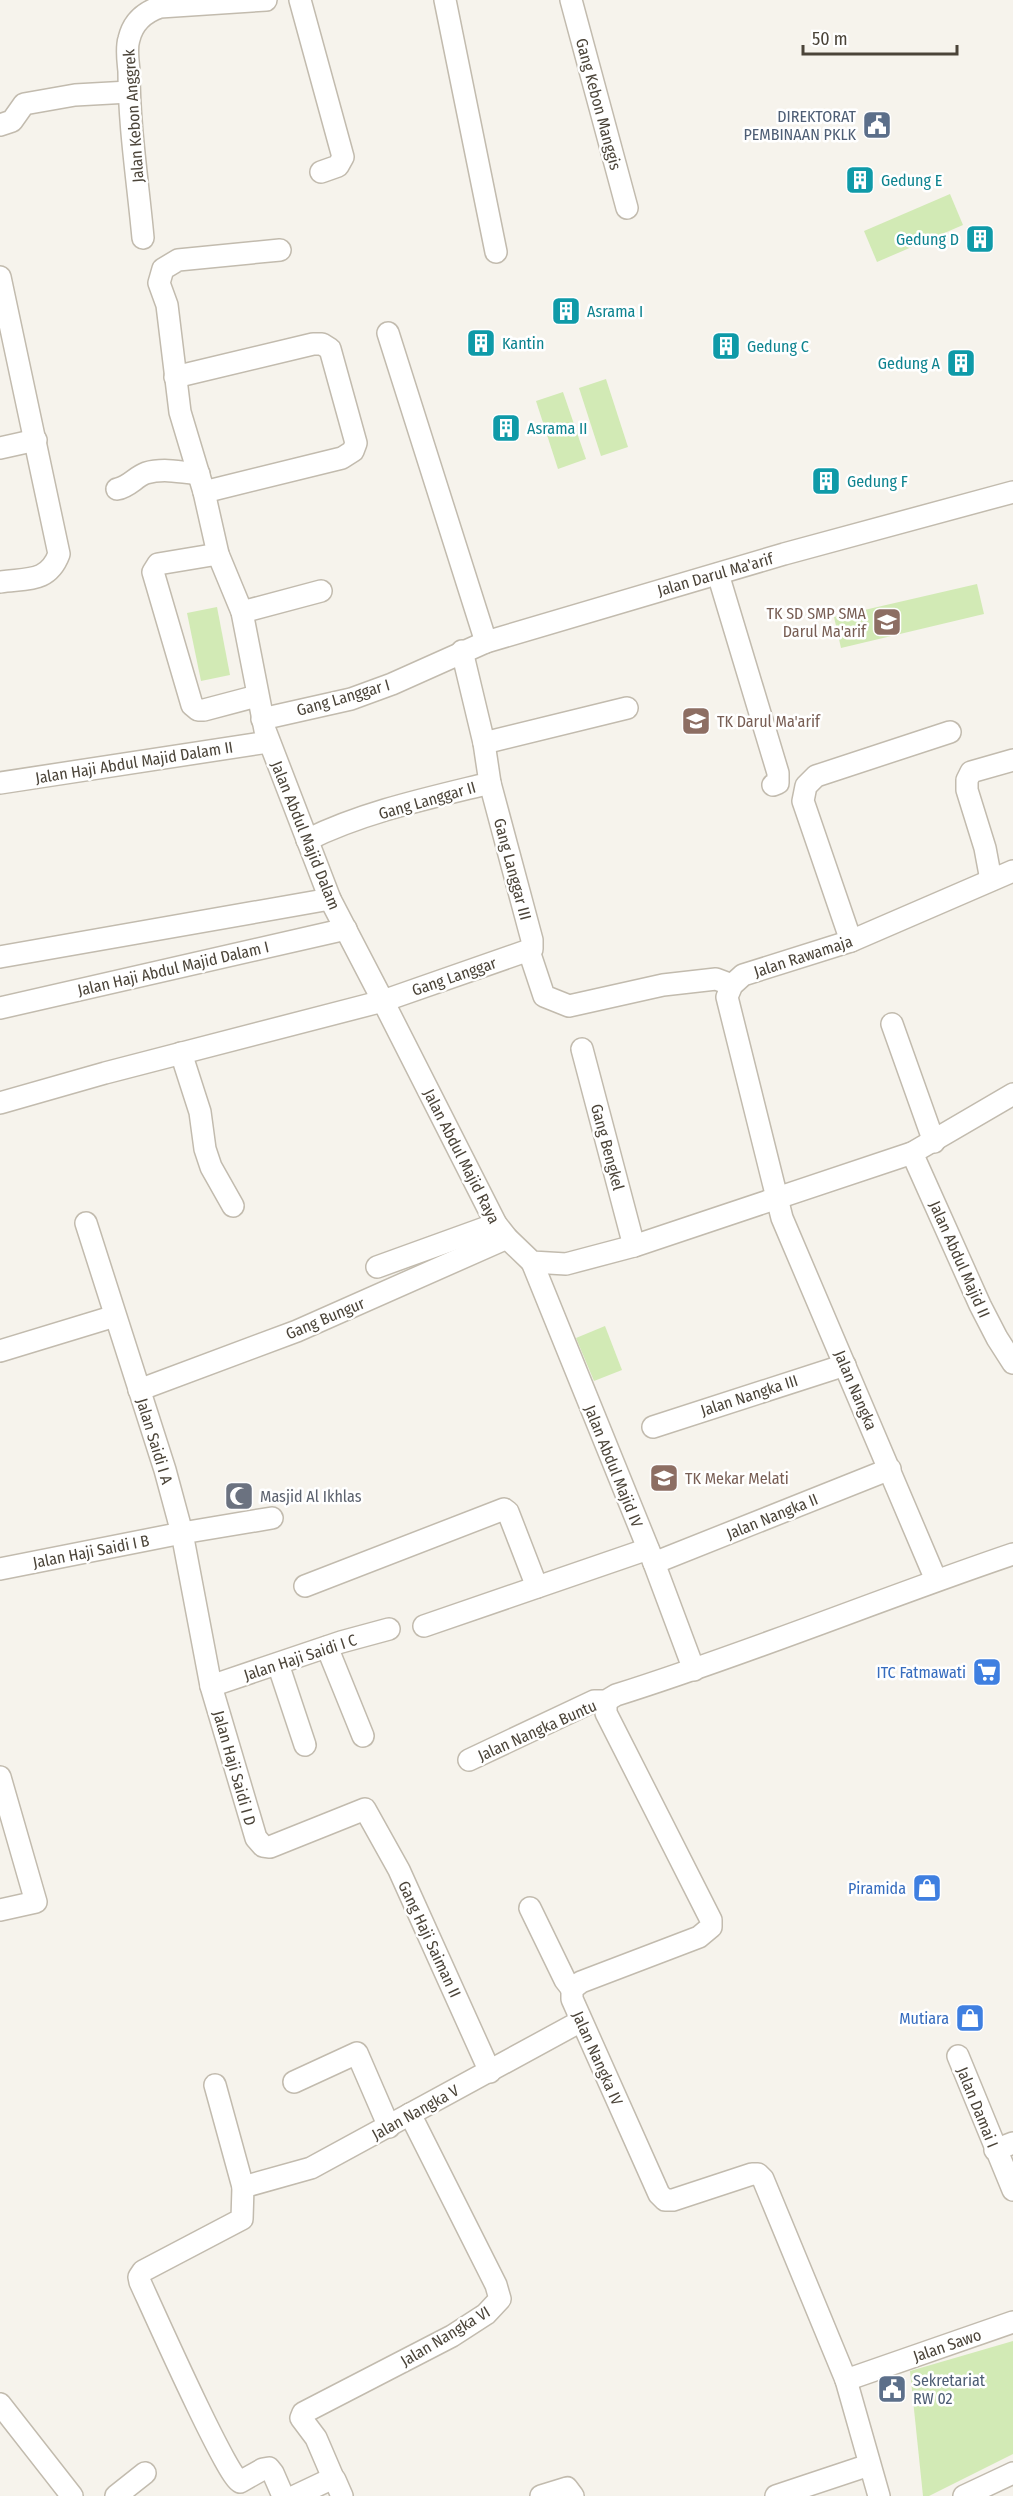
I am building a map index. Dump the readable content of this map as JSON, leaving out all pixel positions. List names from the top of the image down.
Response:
{
  "streets": {
    "street": [
      "Gang Kebon Manggis",
      "Jalan Kebon Anggrek",
      "Jalan Darul Ma'arif",
      "Gang Langgar I",
      "Jalan Haji Abdul Majid Dalam II",
      "Gang Langgar II",
      "Jalan Abdul Majid Dalam",
      "Gang Langgar III",
      "Jalan Rawamaja",
      "Jalan Haji Abdul Majid Dalam I",
      "Gang Langgar",
      "Gang Bengkel",
      "Jalan Abdul Majid Raya",
      "Jalan Abdul Majid II",
      "Gang Bungur",
      "Jalan Nangka",
      "Jalan Nangka III",
      "Jalan Saidi I A",
      "Jalan Abdul Majid IV",
      "Jalan Nangka II",
      "Jalan Haji Saidi I B",
      "Jalan Haji Saidi I C",
      "Jalan Nangka Buntu",
      "Jalan Haji Saidi I D",
      "Gang Haji Saiman II",
      "Jalan Nangka IV",
      "Jalan Damai I",
      "Jalan Nangka V",
      "Jalan Nangka VI",
      "Jalan Sawo"
    ]
  },
  "crossings": [
    ["Jalan Darul Ma'arif", "Gang Langgar I"],
    ["Jalan Darul Ma'arif", "Gang Langgar II"],
    ["Gang Langgar I", "Jalan Abdul Majid Dalam"],
    ["Jalan Haji Abdul Majid Dalam II", "Jalan Abdul Majid Dalam"],
    ["Gang Langgar II", "Jalan Abdul Majid Dalam"],
    ["Gang Langgar II", "Gang Langgar III"],
    ["Jalan Abdul Majid Dalam", "Jalan Haji Abdul Majid Dalam I"],
    ["Jalan Abdul Majid Dalam", "Gang Langgar"],
    ["Jalan Abdul Majid Dalam", "Jalan Abdul Majid Raya"],
    ["Gang Langgar III", "Jalan Rawamaja"],
    ["Gang Langgar III", "Gang Langgar"],
    ["Gang Langgar", "Jalan Abdul Majid Raya"],
    ["Jalan Abdul Majid Raya", "Gang Bungur"],
    ["Jalan Abdul Majid Raya", "Jalan Abdul Majid IV"],
    ["Gang Bungur", "Jalan Saidi I A"],
    ["Jalan Nangka", "Jalan Nangka III"],
    ["Jalan Nangka", "Jalan Nangka II"],
    ["Jalan Saidi I A", "Jalan Haji Saidi I B"],
    ["Jalan Saidi I A", "Jalan Haji Saidi I C"],
    ["Jalan Saidi I A", "Jalan Haji Saidi I D"],
    ["Jalan Abdul Majid IV", "Jalan Nangka II"],
    ["Jalan Haji Saidi I C", "Jalan Haji Saidi I D"],
    ["Jalan Nangka Buntu", "Jalan Nangka IV"],
    ["Jalan Haji Saidi I D", "Gang Haji Saiman II"],
    ["Gang Haji Saiman II", "Jalan Nangka V"],
    ["Jalan Nangka IV", "Jalan Nangka V"],
    ["Jalan Nangka IV", "Jalan Sawo"],
    ["Jalan Nangka V", "Jalan Nangka VI"]
  ],
  "places": {
    "public building": ["DIREKTORAT PEMBINAAN PKLK", "Sekretariat RW 02"],
    "building": [
      "Gedung E",
      "Gedung D",
      "Asrama I",
      "Kantin",
      "Gedung C",
      "Gedung A",
      "Asrama II",
      "Gedung F"
    ],
    "school or university": ["TK SD SMP SMA Darul Ma'arif", "TK Darul Ma'arif", "TK Mekar Melati"],
    "mosque": ["Masjid Al Ikhlas"],
    "supermarket": ["ITC Fatmawati"],
    "shop": ["Piramida", "Mutiara"]
  },
  "scale_bar": "50 m"
}
